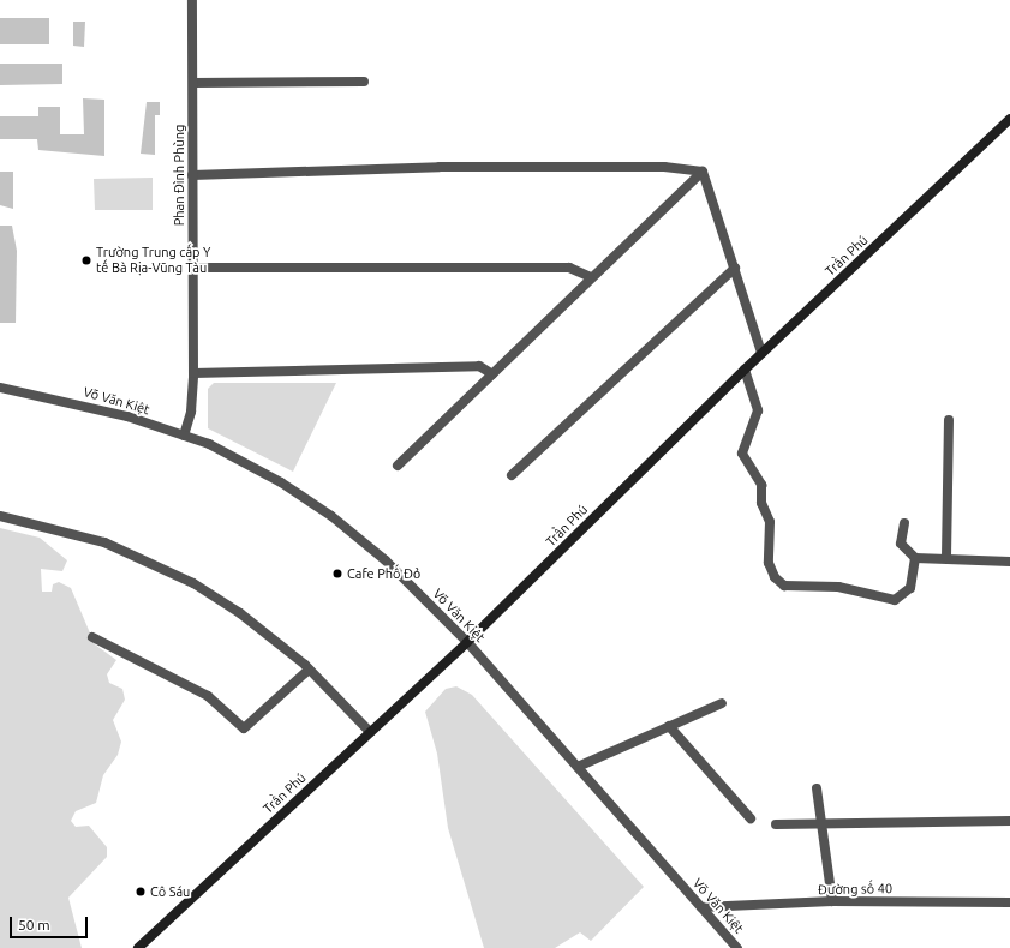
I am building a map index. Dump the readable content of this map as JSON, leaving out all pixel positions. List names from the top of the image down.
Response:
{
  "streets": {
    "main road": ["Trần Phú"],
    "street": ["Phan Đình Phùng", "Võ Văn Kiệt", "Đường số 40"]
  },
  "crossings": [
    ["Phan Đình Phùng", "Võ Văn Kiệt"],
    ["Trần Phú", "Võ Văn Kiệt"],
    ["Võ Văn Kiệt", "Đường số 40"]
  ],
  "places": ["Trường Trung cấp Y tế Bà Rịa-Vũng Tàu", "Cafe Phố Đỏ", "Cô Sáu"],
  "scale_bar": "50 m"
}
